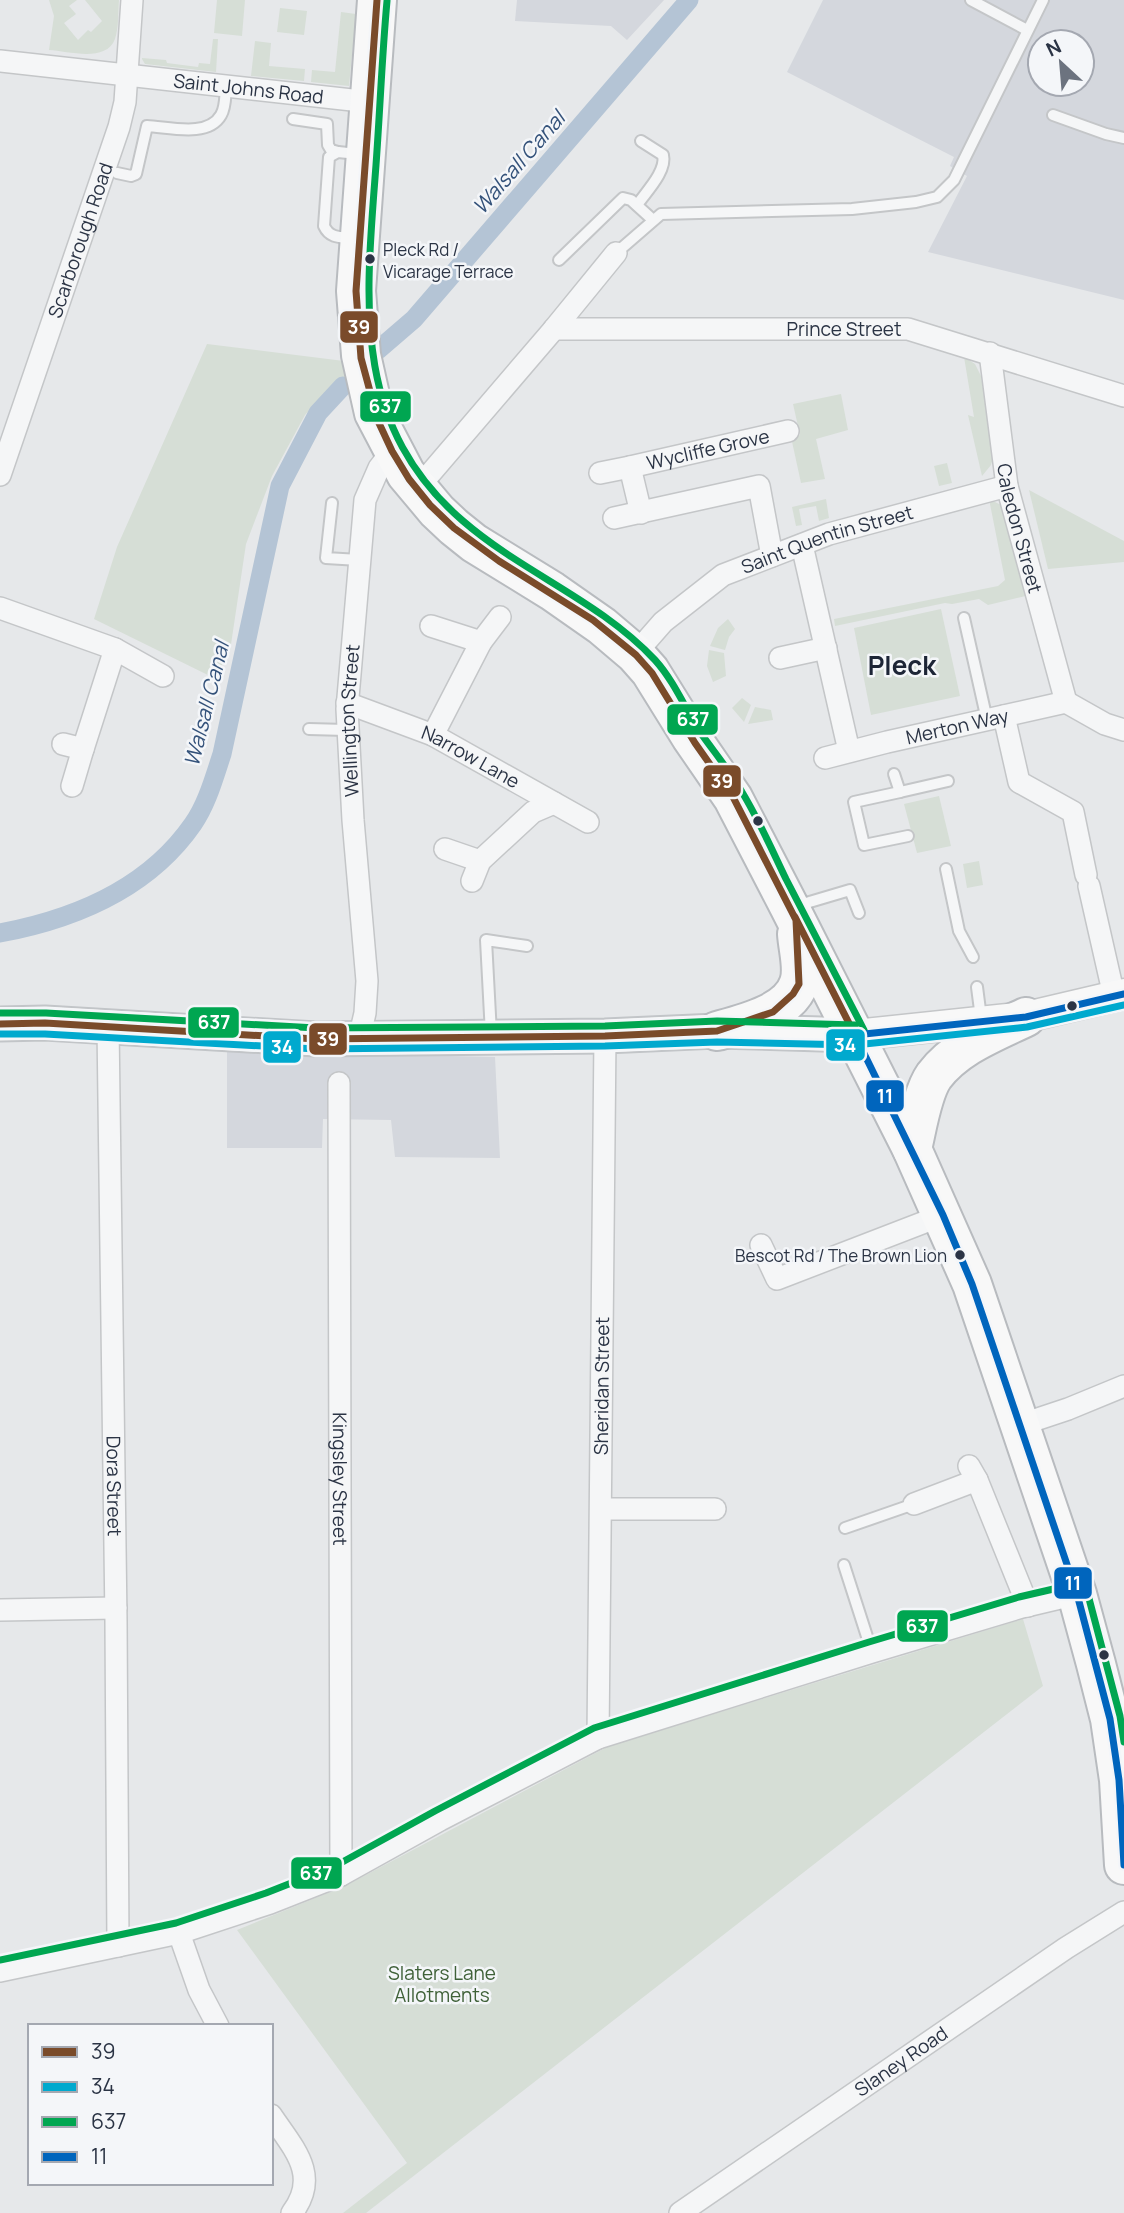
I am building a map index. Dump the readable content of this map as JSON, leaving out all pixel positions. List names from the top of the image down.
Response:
{
  "streets": {
    "street": [
      "Saint Johns Road",
      "Scarborough Road",
      "Prince Street",
      "Wycliffe Grove",
      "Caledon Street",
      "Saint Quentin Street",
      "Wellington Street",
      "Merton Way",
      "Narrow Lane",
      "Sheridan Street",
      "Kingsley Street",
      "Dora Street",
      "Slaney Road"
    ]
  },
  "crossings": [
    ["Saint Johns Road", "Scarborough Road"],
    ["Prince Street", "Caledon Street"],
    ["Caledon Street", "Saint Quentin Street"],
    ["Caledon Street", "Merton Way"],
    ["Wellington Street", "Narrow Lane"]
  ],
  "districts": ["Pleck"],
  "water": ["Walsall Canal"],
  "parks": ["Slaters Lane Allotments"],
  "places": ["Pleck Rd / Vicarage Terrace", "Bescot Rd / The Brown Lion"],
  "lines": [
    "transit line 39",
    "transit line 637",
    "transit line 11",
    "transit line 34"
  ],
  "legend": [
    "39",
    "34",
    "637",
    "11"
  ],
  "north": "top left"
}
